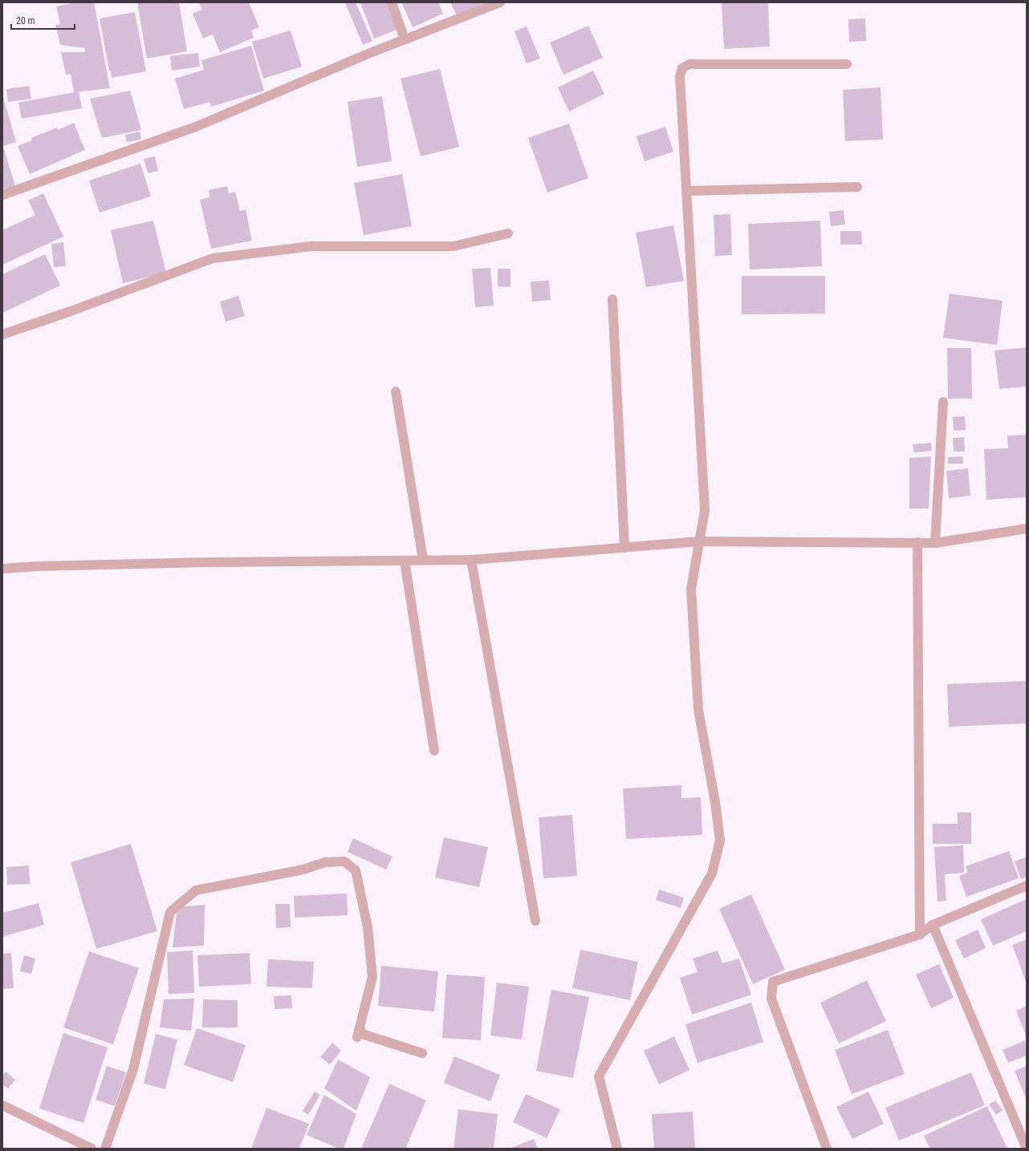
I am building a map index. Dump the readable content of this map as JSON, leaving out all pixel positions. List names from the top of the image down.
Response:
{
  "scale_bar": "20 m"
}
